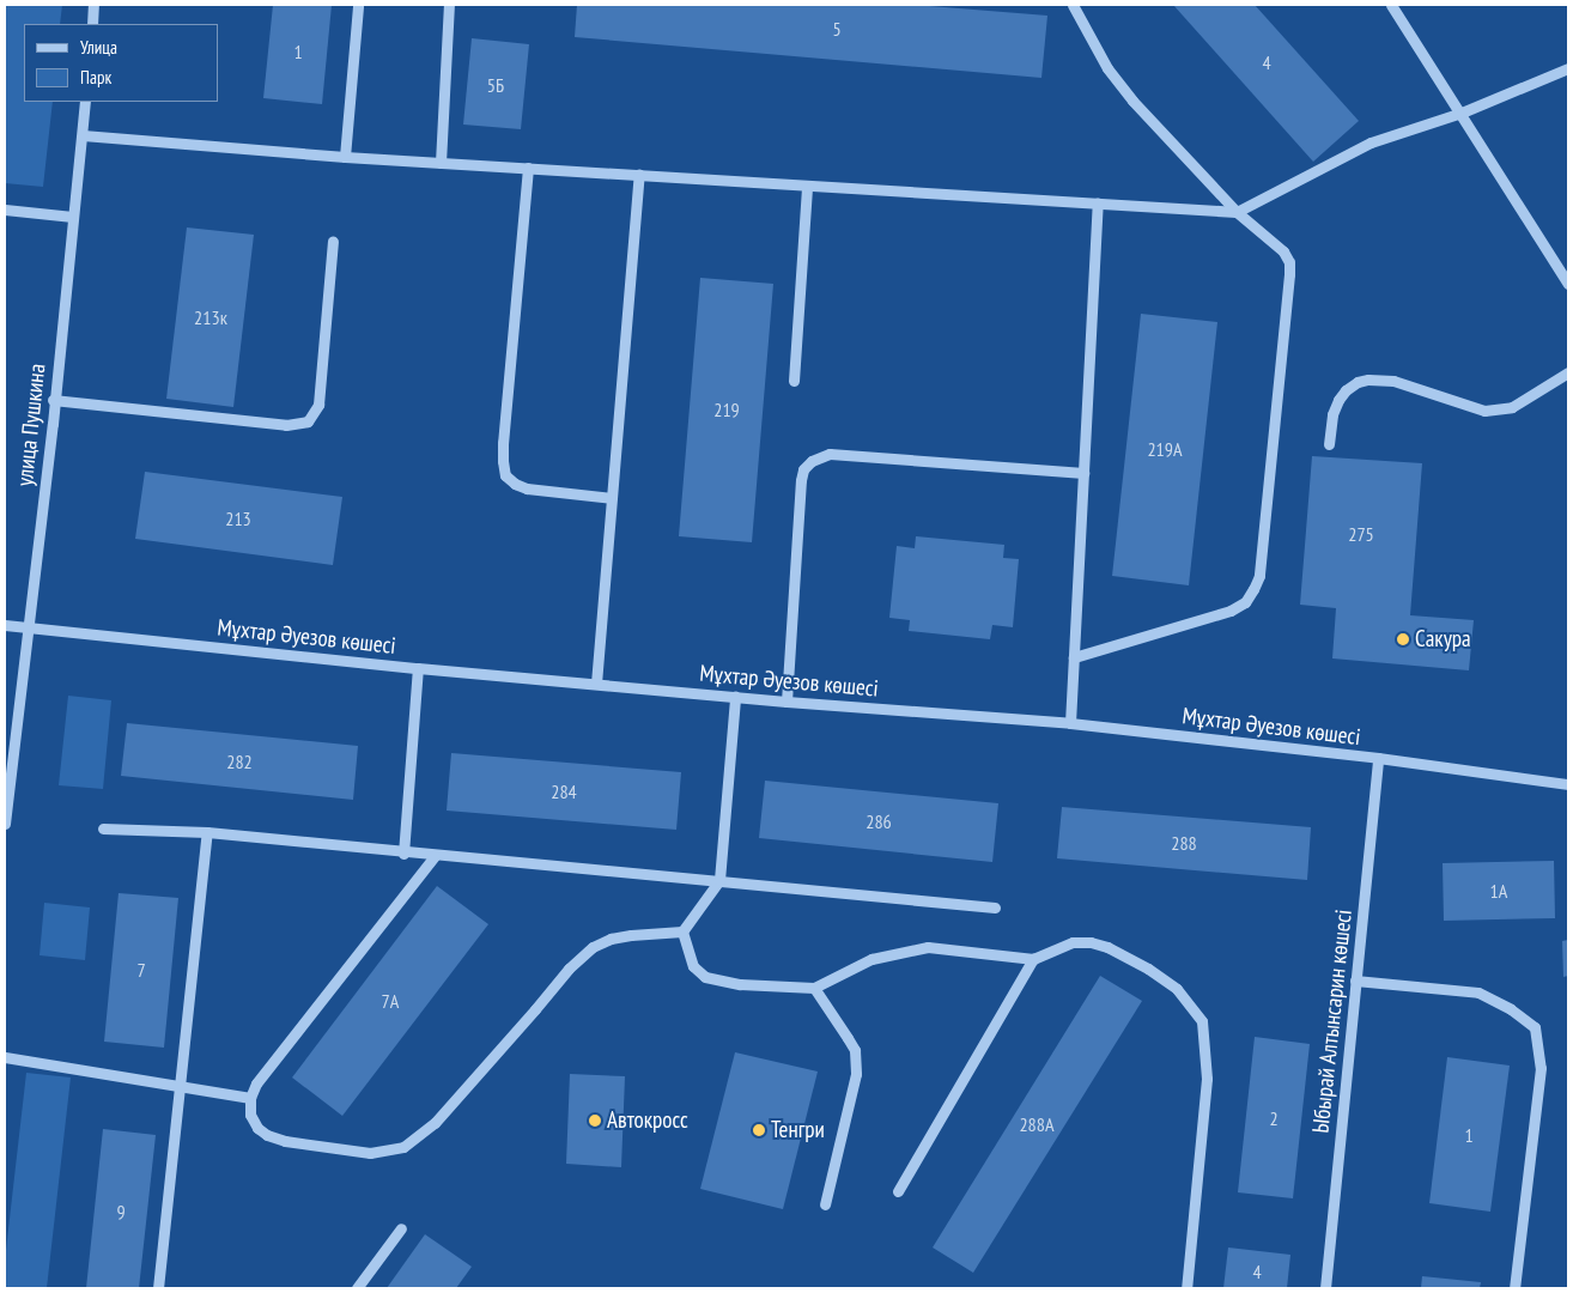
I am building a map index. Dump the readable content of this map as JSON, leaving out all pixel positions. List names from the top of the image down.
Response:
{
  "streets": {
    "street": ["улица Пушкина", "Мұхтар Әуезов көшесі", "Ыбырай Алтынсарин көшесі"]
  },
  "crossings": [
    ["улица Пушкина", "Мұхтар Әуезов көшесі"],
    ["Мұхтар Әуезов көшесі", "Ыбырай Алтынсарин көшесі"]
  ],
  "places": ["Сакура", "Автокросс", "Тенгри"],
  "house_numbers": [
    "5",
    "1",
    "4",
    "5Б",
    "213к",
    "219",
    "219А",
    "213",
    "275",
    "282",
    "284",
    "286",
    "288",
    "1А",
    "7",
    "7А",
    "2",
    "288А",
    "1",
    "9",
    "4"
  ],
  "legend": ["Улица", "Парк"]
}
